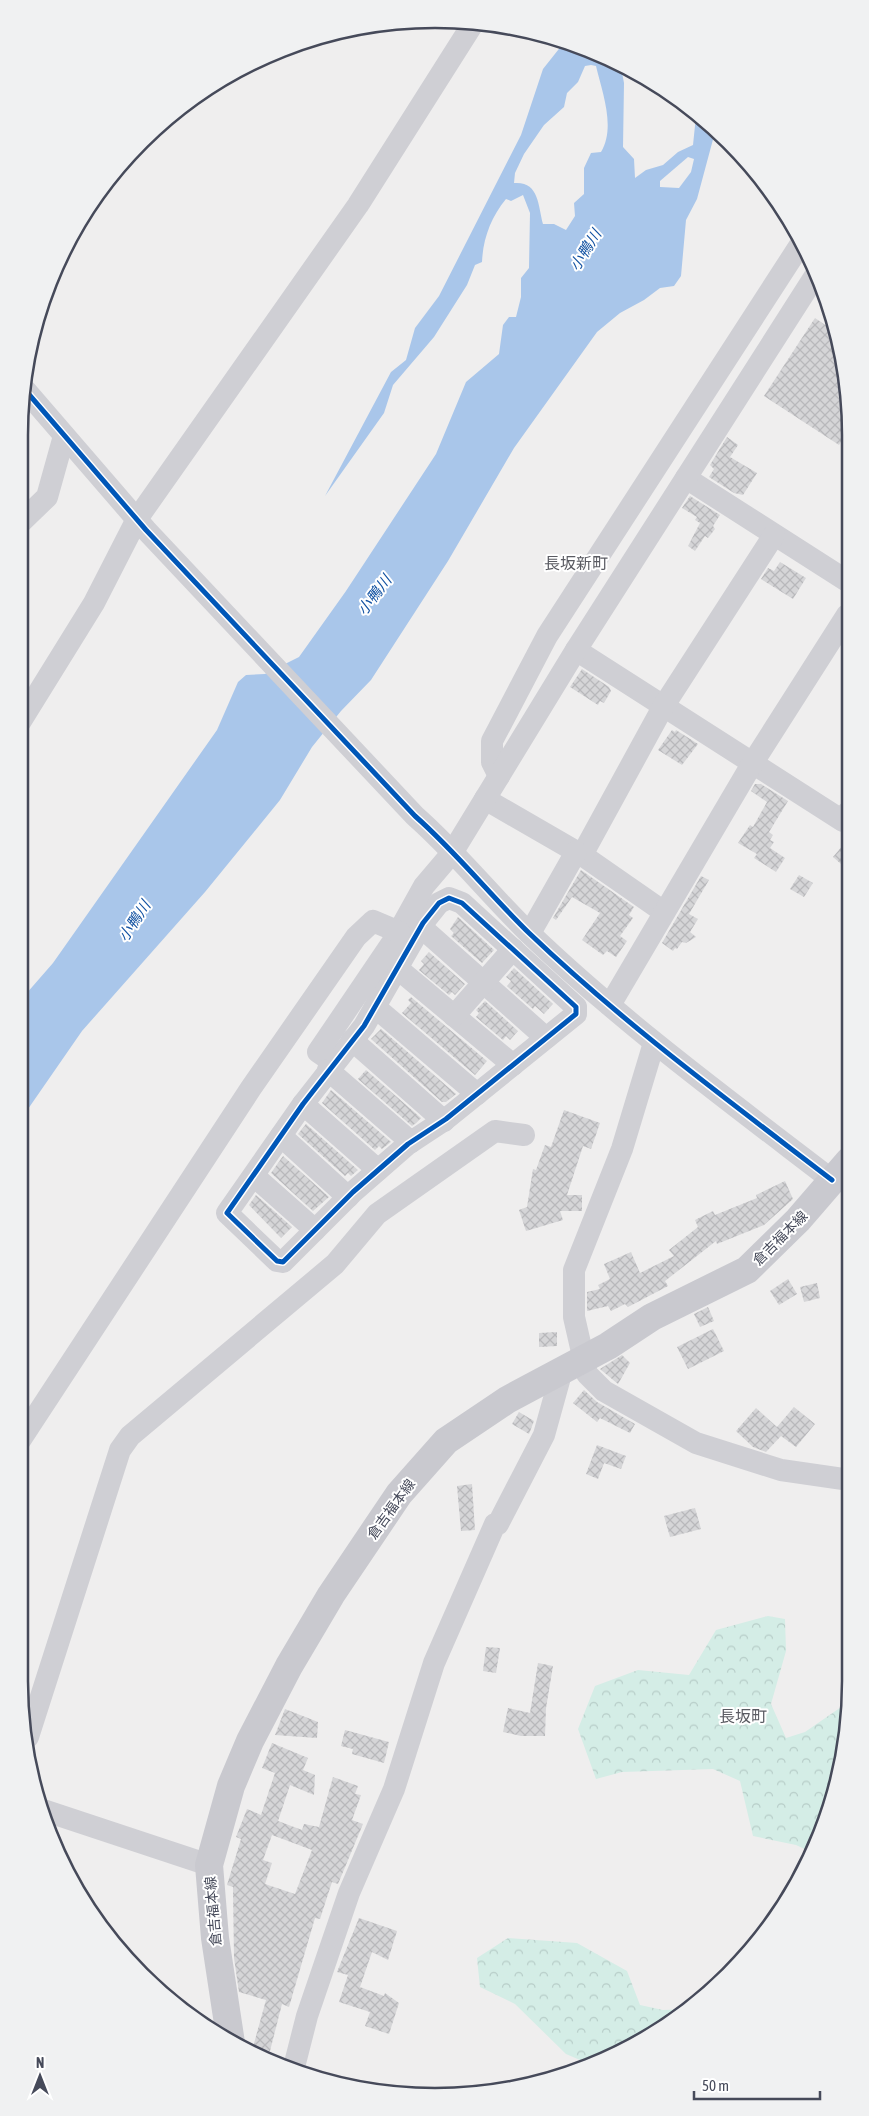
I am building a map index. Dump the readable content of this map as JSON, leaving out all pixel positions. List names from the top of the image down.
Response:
{
  "streets": {
    "main road": ["倉吉福本線"]
  },
  "districts": ["長坂新町", "長坂町"],
  "water": ["小鴨川"],
  "scale_bar": "50 m",
  "north": "top"
}
